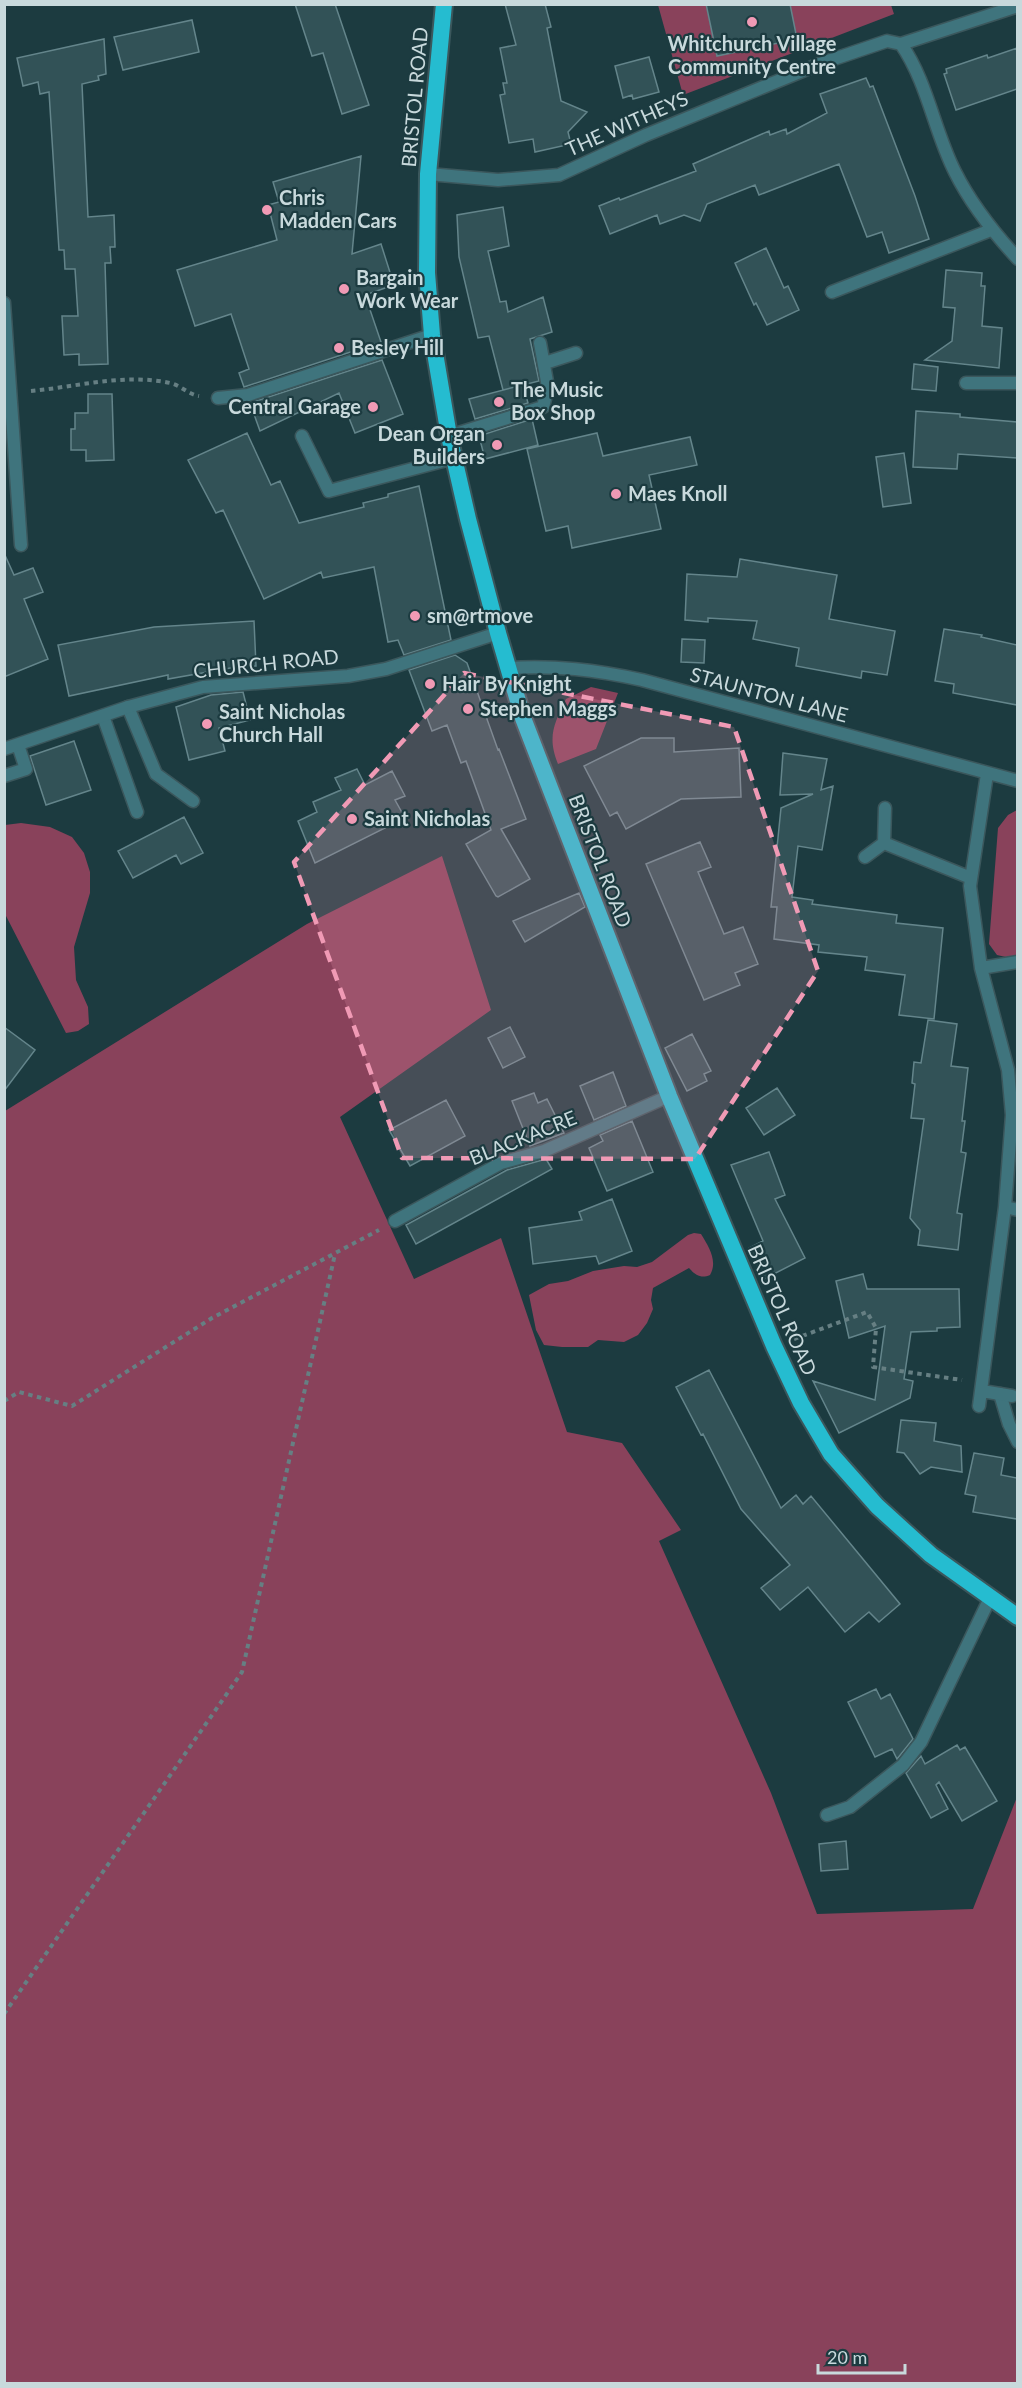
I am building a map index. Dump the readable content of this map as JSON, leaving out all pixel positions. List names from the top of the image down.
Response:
{
  "streets": {
    "highway": ["BRISTOL ROAD"],
    "street": [
      "THE WITHEYS",
      "CHURCH ROAD",
      "STAUNTON LANE",
      "BLACKACRE"
    ]
  },
  "crossings": [
    ["BRISTOL ROAD", "THE WITHEYS"],
    ["BRISTOL ROAD", "CHURCH ROAD"],
    ["BRISTOL ROAD", "STAUNTON LANE"],
    ["BRISTOL ROAD", "BLACKACRE"]
  ],
  "places": [
    "Whitchurch Village Community Centre",
    "Chris Madden Cars",
    "Bargain Work Wear",
    "Besley Hill",
    "The Music Box Shop",
    "Central Garage",
    "Dean Organ Builders",
    "Maes Knoll",
    "sm@rtmove",
    "Hair By Knight",
    "Stephen Maggs",
    "Saint Nicholas Church Hall",
    "Saint Nicholas"
  ],
  "scale_bar": "20 m"
}
